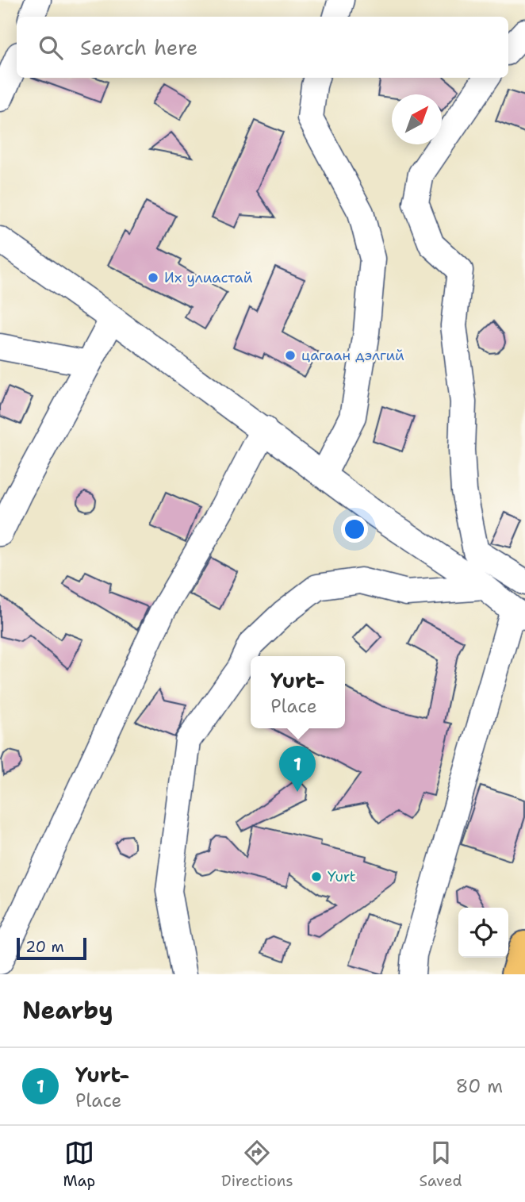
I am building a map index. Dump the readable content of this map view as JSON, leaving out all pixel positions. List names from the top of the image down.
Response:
{
  "places": ["Их улиастай", "цагаан дэлгий", "Yurt"],
  "scale_bar": "20 m",
  "north": "top right",
  "page": {
    "search": "Search here",
    "popup": ["Yurt-", "Place"],
    "pins": "1",
    "scale": "20 m",
    "heading": "Nearby",
    "list": [
      {
        "mark": "1",
        "name": "Yurt-",
        "note": "Place",
        "value": "80 m"
      }
    ],
    "nav": ["Map", "Directions", "Saved"]
  }
}
